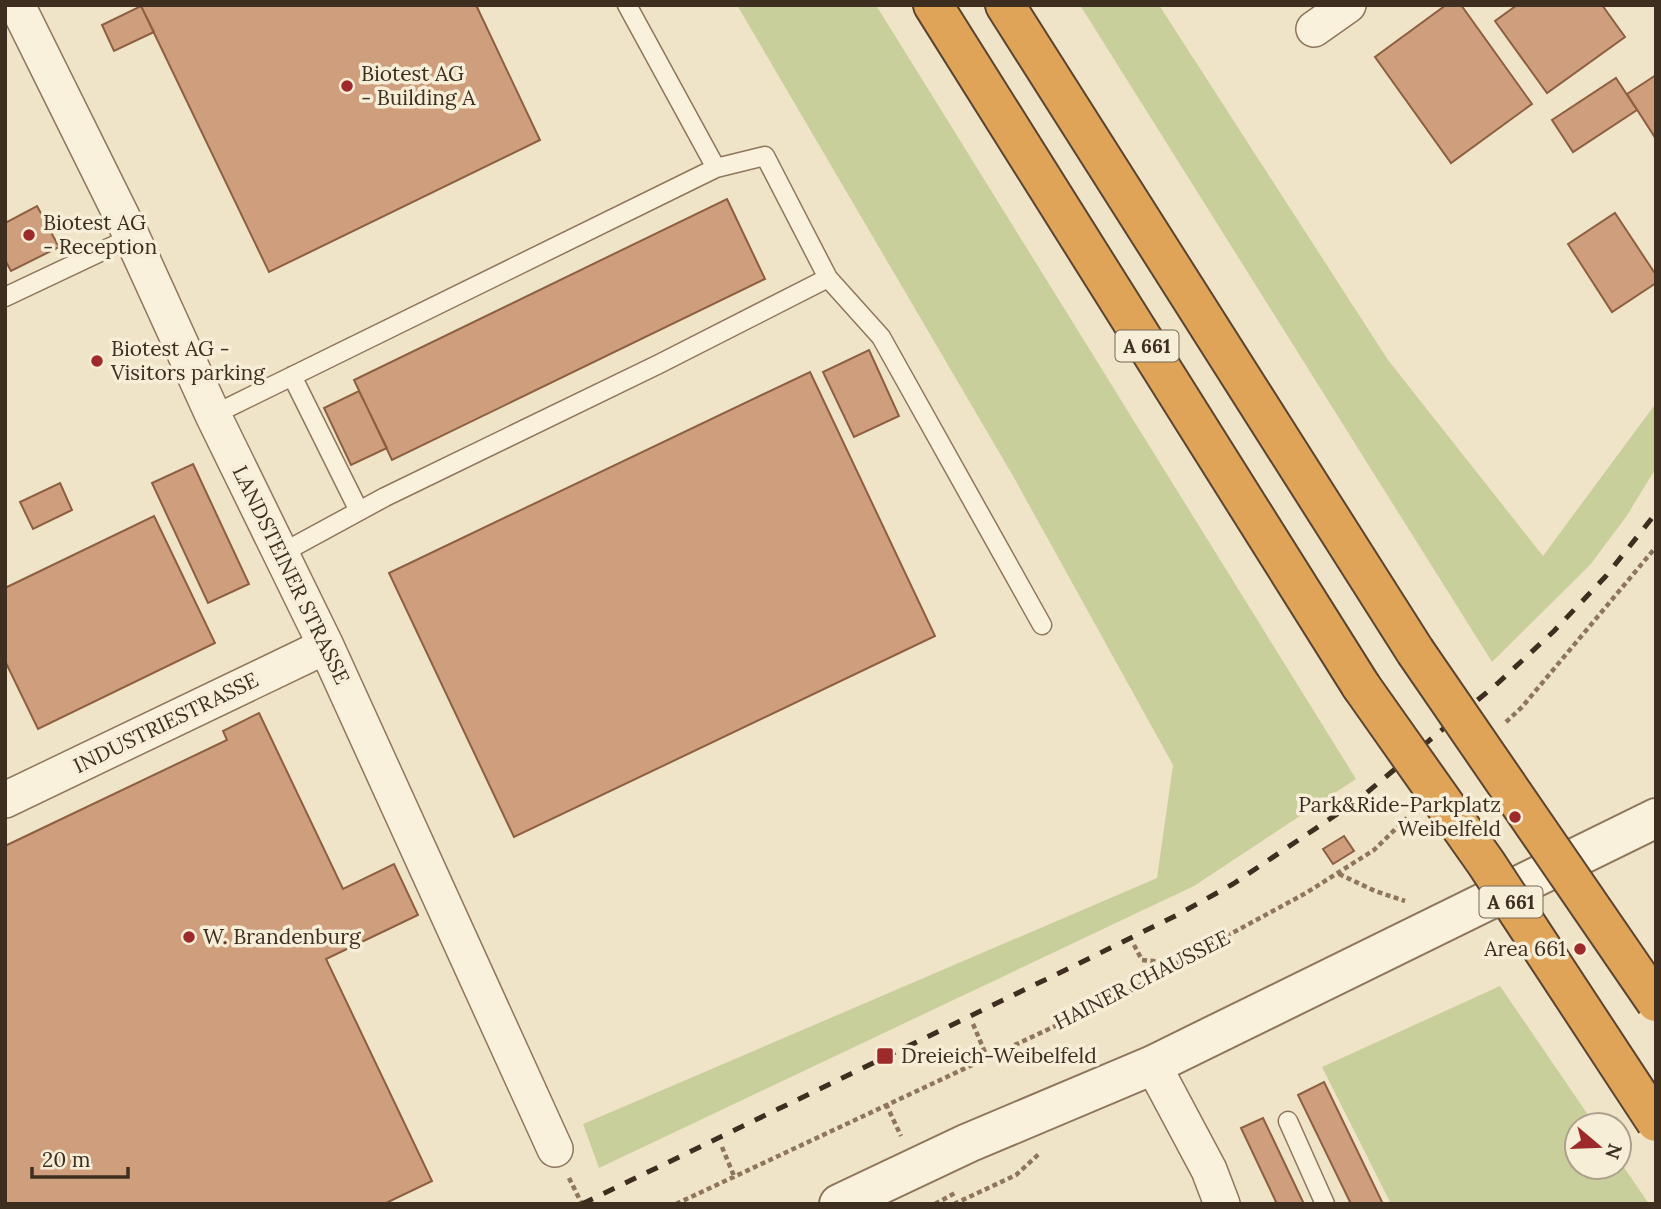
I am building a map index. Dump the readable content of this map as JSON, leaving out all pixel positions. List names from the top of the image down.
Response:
{
  "streets": {
    "highway": ["A 661"],
    "street": ["LANDSTEINER STRASSE", "INDUSTRIESTRASSE"],
    "path": ["HAINER CHAUSSEE"]
  },
  "crossings": [
    ["LANDSTEINER STRASSE", "INDUSTRIESTRASSE"]
  ],
  "places": {
    "other": [
      "Biotest AG - Building A",
      "Biotest AG - Reception",
      "Biotest AG - Visitors parking",
      "Park&Ride-Parkplatz Weibelfeld",
      "W. Brandenburg",
      "Area 661"
    ],
    "transit": ["Dreieich-Weibelfeld"]
  },
  "scale_bar": "20 m",
  "north": "right"
}
